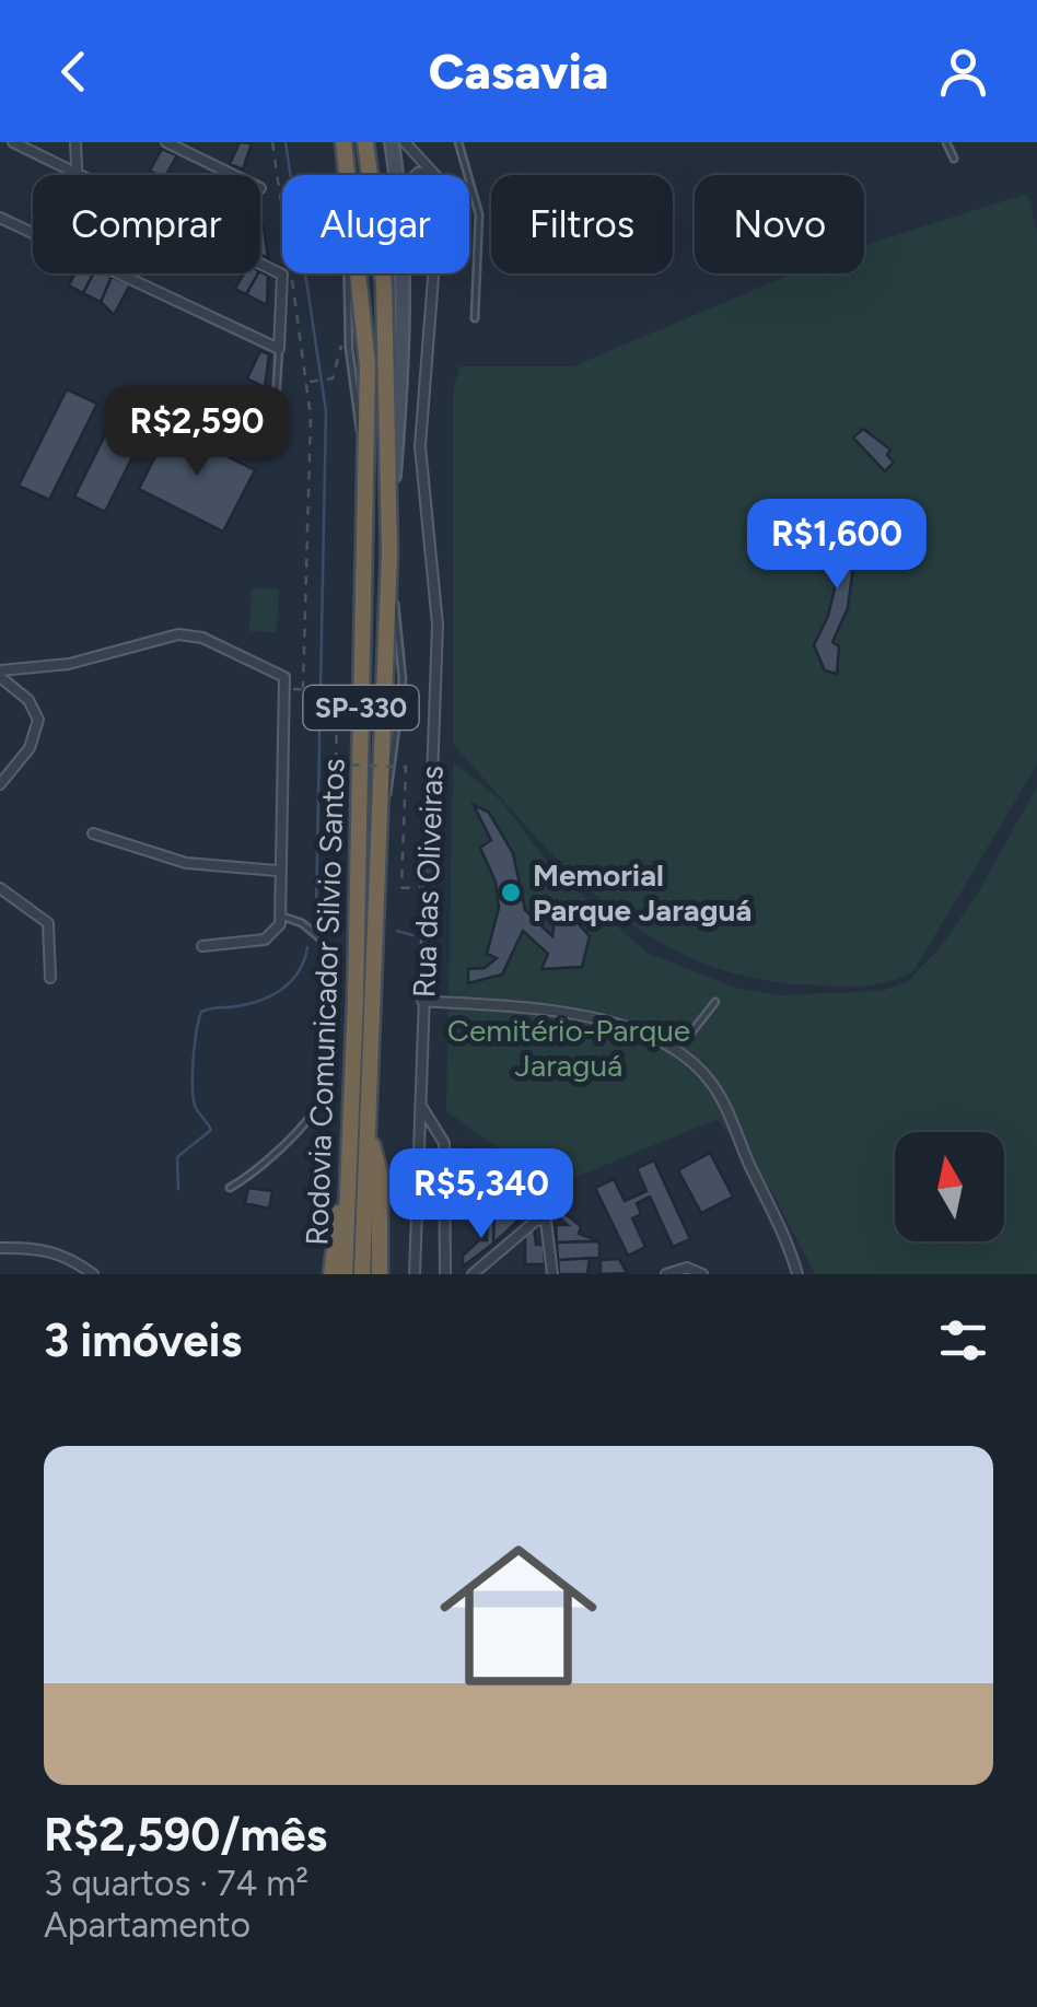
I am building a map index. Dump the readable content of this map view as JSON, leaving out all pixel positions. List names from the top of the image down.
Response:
{
  "streets": {
    "highway": ["SP-330", "Rodovia Comunicador Silvio Santos"],
    "street": ["Rua das Oliveiras"]
  },
  "parks": ["Cemitério-Parque Jaraguá"],
  "places": ["Memorial Parque Jaraguá"],
  "north": "top",
  "page": {
    "header": "Casavia",
    "chip": [
      "Comprar",
      "Alugar",
      "Filtros",
      "Novo"
    ],
    "price": ["R$2,590", "R$1,600", "R$5,340"],
    "heading": "3 imóveis",
    "list": [
      {
        "name": "R$2,590/mês",
        "note": "3 quartos · 74 m² · Apartamento"
      }
    ]
  }
}
